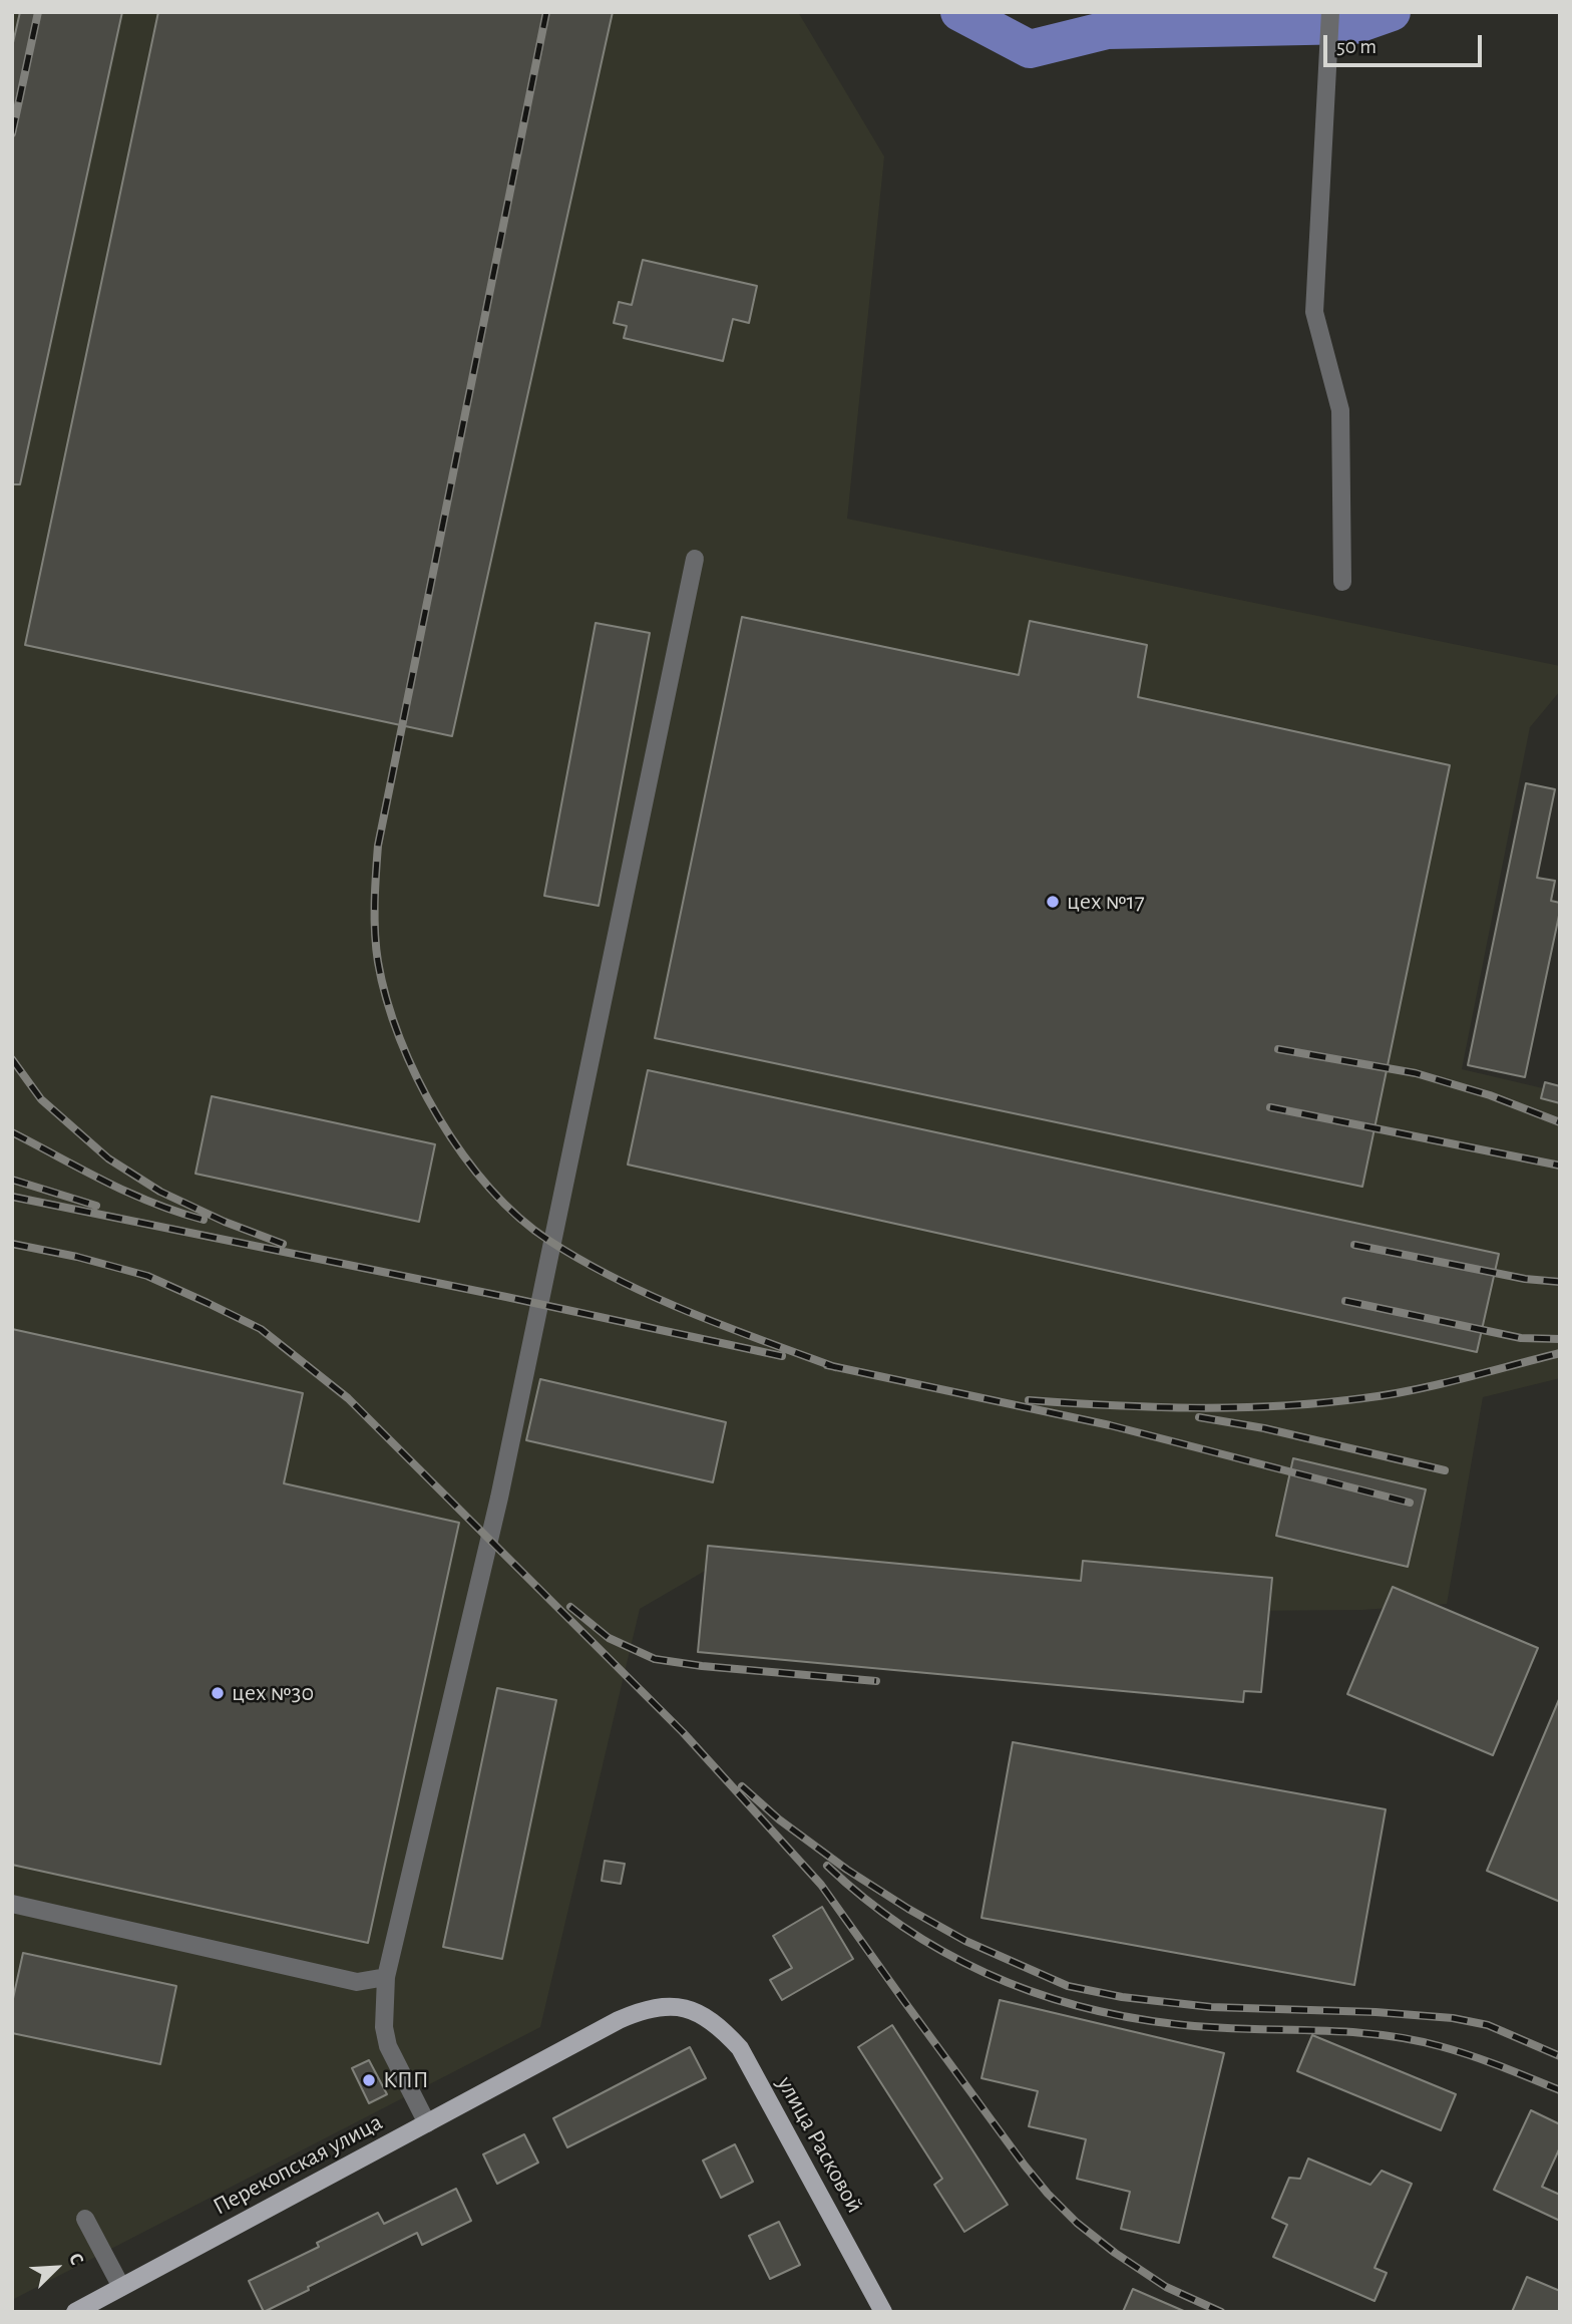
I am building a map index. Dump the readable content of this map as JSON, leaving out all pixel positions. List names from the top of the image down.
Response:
{
  "streets": {
    "main road": ["улица Расковой", "Перекопская улица"]
  },
  "crossings": [
    ["улица Расковой", "Перекопская улица"]
  ],
  "places": ["цех №17", "цех №30", "КПП"],
  "scale_bar": "50 m",
  "north": "top right"
}
